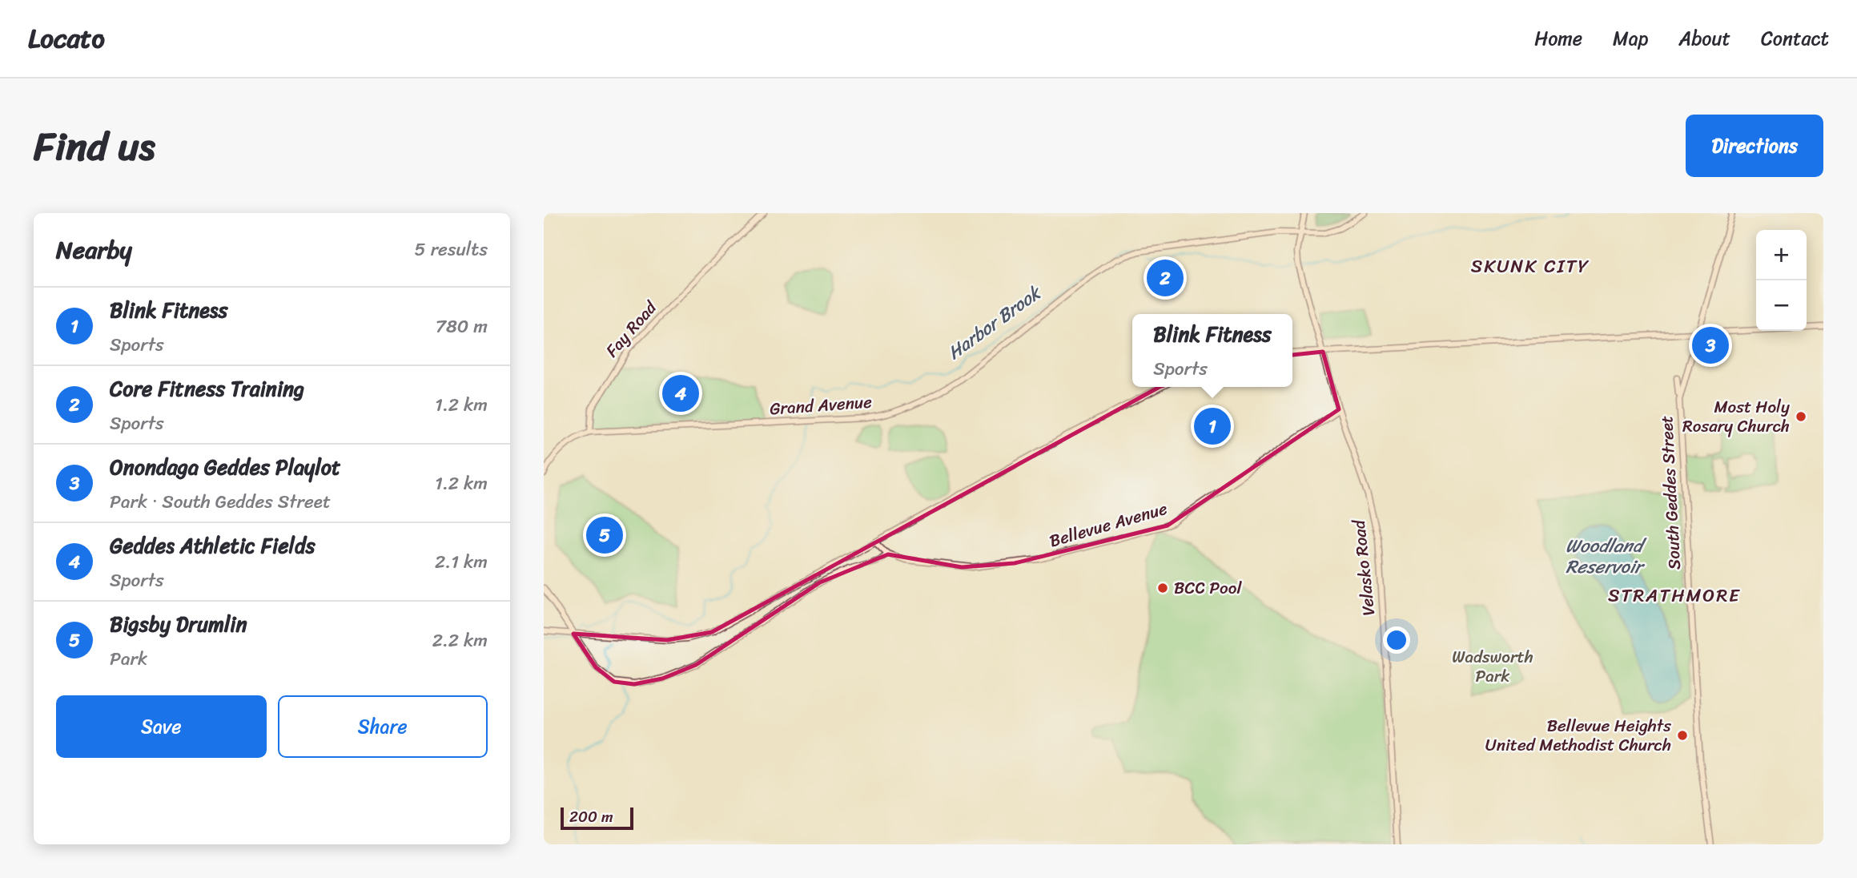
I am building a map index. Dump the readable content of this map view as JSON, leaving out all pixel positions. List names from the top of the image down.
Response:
{
  "streets": {
    "street": [
      "Fay Road",
      "Grand Avenue",
      "South Geddes Street",
      "Bellevue Avenue",
      "Velasko Road"
    ]
  },
  "crossings": [
    ["Fay Road", "Grand Avenue"],
    ["Grand Avenue", "Velasko Road"],
    ["Bellevue Avenue", "Velasko Road"]
  ],
  "districts": ["SKUNK CITY", "STRATHMORE"],
  "water": ["Harbor Brook", "Woodland Reservoir"],
  "parks": ["Wadsworth Park"],
  "places": ["Most Holy Rosary Church", "BCC Pool", "Bellevue Heights United Methodist Church"],
  "scale_bar": "200 m",
  "page": {
    "header": "Locato",
    "nav": [
      "Home",
      "Map",
      "About",
      "Contact"
    ],
    "title": "Find us",
    "buttons": [
      "Directions",
      ["Save", "Share"]
    ],
    "heading": ["Nearby", "5 results"],
    "map_buttons": ["+", "−"],
    "pins": [
      "2",
      "3",
      "4",
      "1",
      "5"
    ],
    "list": [
      {
        "mark": "1",
        "name": "Blink Fitness",
        "note": "Sports",
        "value": "780 m"
      },
      {
        "mark": "2",
        "name": "Core Fitness Training",
        "note": "Sports",
        "value": "1.2 km"
      },
      {
        "mark": "3",
        "name": "Onondaga Geddes Playlot",
        "note": "Park · South Geddes Street",
        "value": "1.2 km"
      },
      {
        "mark": "4",
        "name": "Geddes Athletic Fields",
        "note": "Sports",
        "value": "2.1 km"
      },
      {
        "mark": "5",
        "name": "Bigsby Drumlin",
        "note": "Park",
        "value": "2.2 km"
      }
    ],
    "popup": ["Blink Fitness", "Sports"],
    "scale": "200 m"
  }
}
